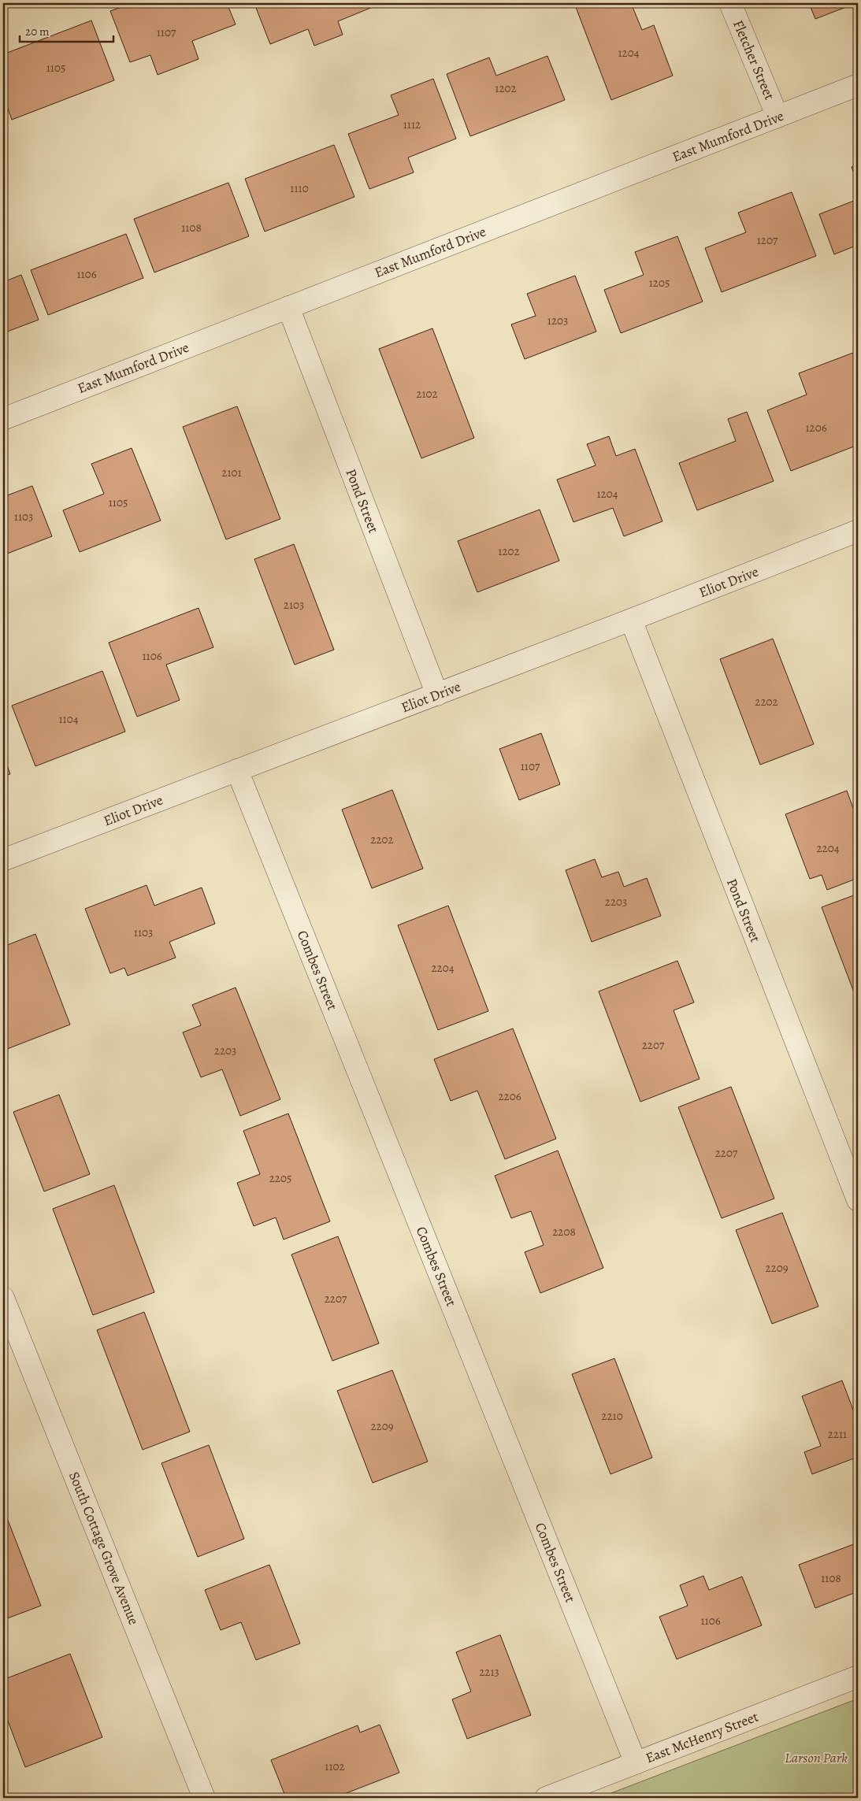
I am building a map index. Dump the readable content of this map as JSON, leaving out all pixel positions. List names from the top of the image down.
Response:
{
  "streets": {
    "street": [
      "Fletcher Street",
      "East Mumford Drive",
      "Pond Street",
      "Eliot Drive",
      "Combes Street",
      "South Cottage Grove Avenue",
      "East McHenry Street"
    ]
  },
  "crossings": [
    ["Fletcher Street", "East Mumford Drive"],
    ["East Mumford Drive", "Pond Street"],
    ["Pond Street", "Eliot Drive"],
    ["Eliot Drive", "Combes Street"],
    ["Combes Street", "East McHenry Street"]
  ],
  "parks": ["Larson Park"],
  "house_numbers": [
    "1107",
    "1204",
    "1105",
    "1202",
    "1112",
    "1110",
    "1108",
    "1207",
    "1106",
    "1205",
    "1203",
    "2102",
    "1206",
    "2101",
    "1204",
    "1105",
    "1103",
    "1202",
    "2103",
    "1106",
    "2202",
    "1104",
    "1107",
    "2202",
    "2204",
    "2203",
    "1103",
    "2204",
    "2207",
    "2203",
    "2206",
    "2207",
    "2205",
    "2208",
    "2209",
    "2207",
    "2210",
    "2209",
    "2211",
    "1108",
    "1106",
    "2213",
    "1102"
  ],
  "scale_bar": "20 m"
}
